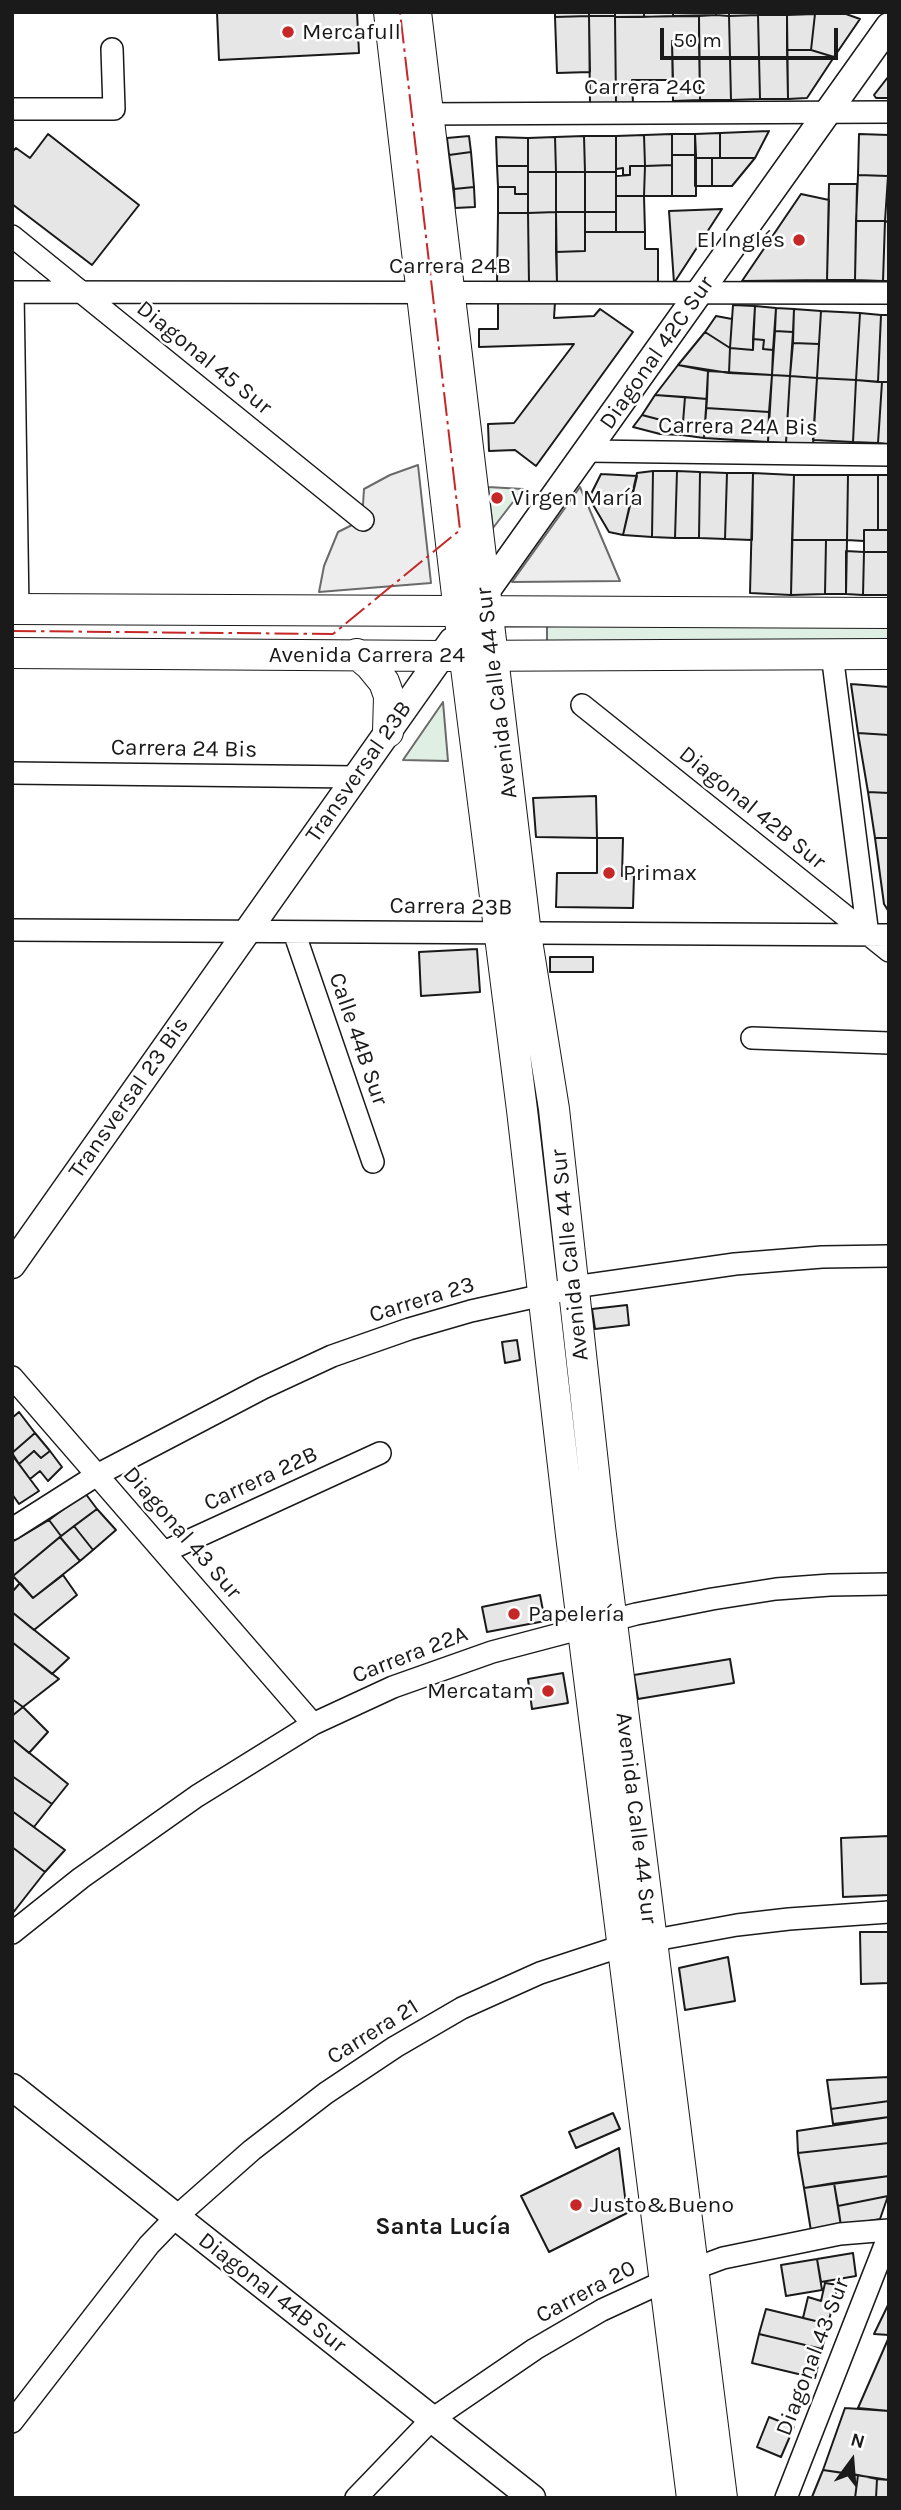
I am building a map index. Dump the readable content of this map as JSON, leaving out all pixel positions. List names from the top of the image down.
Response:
{
  "streets": {
    "main road": ["Avenida Carrera 24", "Avenida Calle 44 Sur"],
    "street": [
      "Carrera 24C",
      "Carrera 24B",
      "Diagonal 42C Sur",
      "Diagonal 45 Sur",
      "Carrera 24A Bis",
      "Carrera 24 Bis",
      "Transversal 23B",
      "Diagonal 42B Sur",
      "Carrera 23B",
      "Calle 44B Sur",
      "Transversal 23 Bis",
      "Carrera 23",
      "Carrera 22B",
      "Diagonal 43 Sur",
      "Carrera 22A",
      "Carrera 21",
      "Carrera 20",
      "Diagonal 44B Sur"
    ]
  },
  "crossings": [
    ["Carrera 24C", "Diagonal 42C Sur"],
    ["Carrera 24C", "Avenida Calle 44 Sur"],
    ["Carrera 24B", "Diagonal 42C Sur"],
    ["Carrera 24B", "Diagonal 45 Sur"],
    ["Carrera 24B", "Avenida Calle 44 Sur"],
    ["Diagonal 42C Sur", "Carrera 24A Bis"],
    ["Diagonal 42C Sur", "Avenida Carrera 24"],
    ["Diagonal 42C Sur", "Avenida Calle 44 Sur"],
    ["Diagonal 42C Sur", "Transversal 23B"],
    ["Avenida Carrera 24", "Avenida Calle 44 Sur"],
    ["Avenida Carrera 24", "Transversal 23B"],
    ["Avenida Calle 44 Sur", "Transversal 23B"],
    ["Avenida Calle 44 Sur", "Carrera 23B"],
    ["Avenida Calle 44 Sur", "Carrera 23"],
    ["Avenida Calle 44 Sur", "Carrera 22A"],
    ["Avenida Calle 44 Sur", "Carrera 21"],
    ["Avenida Calle 44 Sur", "Carrera 20"],
    ["Carrera 24 Bis", "Transversal 23B"],
    ["Transversal 23B", "Carrera 23B"],
    ["Transversal 23B", "Transversal 23 Bis"],
    ["Diagonal 42B Sur", "Carrera 23B"],
    ["Carrera 23B", "Calle 44B Sur"],
    ["Carrera 23B", "Transversal 23 Bis"],
    ["Carrera 23", "Diagonal 43 Sur"],
    ["Carrera 22B", "Diagonal 43 Sur"],
    ["Diagonal 43 Sur", "Carrera 22A"],
    ["Diagonal 43 Sur", "Carrera 20"],
    ["Carrera 21", "Diagonal 44B Sur"],
    ["Carrera 20", "Diagonal 44B Sur"]
  ],
  "districts": ["Santa Lucía"],
  "places": [
    "Mercafull",
    "El Inglés",
    "Virgen María",
    "Primax",
    "Papelería",
    "Mercatam",
    "Justo&Bueno"
  ],
  "scale_bar": "50 m",
  "north": "top"
}
